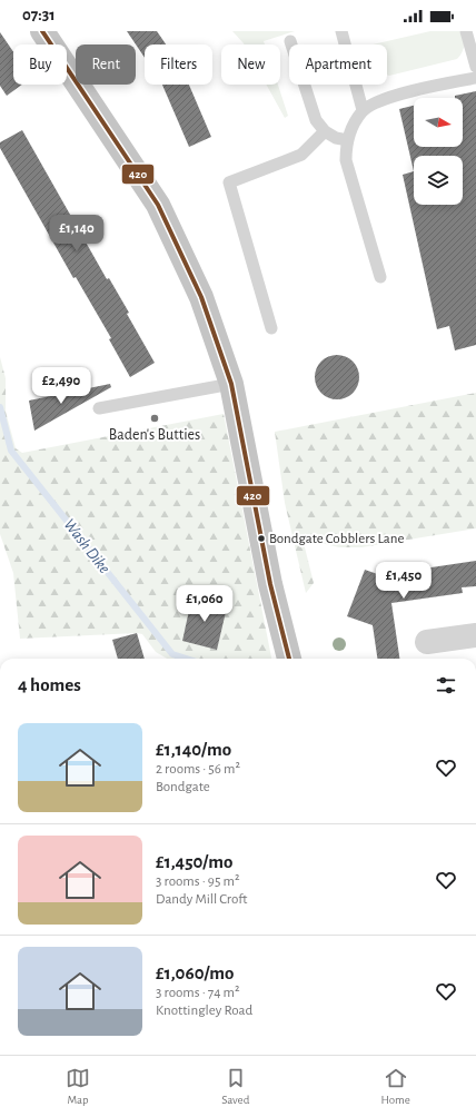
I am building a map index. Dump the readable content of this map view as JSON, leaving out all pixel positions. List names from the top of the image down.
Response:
{
  "water": ["Wash Dike"],
  "places": ["Baden's Butties", "Bondgate Cobblers Lane"],
  "lines": ["transit line 420"],
  "north": "right",
  "page": {
    "status": "07:31",
    "chip": [
      "Buy",
      "Rent",
      "Filters",
      "New",
      "Apartment"
    ],
    "price": [
      "£1,140",
      "£2,490",
      "£1,450",
      "£1,060"
    ],
    "heading": "4 homes",
    "list": [
      {
        "name": "£1,140/mo",
        "note": "2 rooms · 56 m² · Bondgate"
      },
      {
        "name": "£1,450/mo",
        "note": "3 rooms · 95 m² · Dandy Mill Croft"
      },
      {
        "name": "£1,060/mo",
        "note": "3 rooms · 74 m² · Knottingley Road"
      }
    ],
    "tabs": ["Map", "Saved", "Home"]
  }
}
